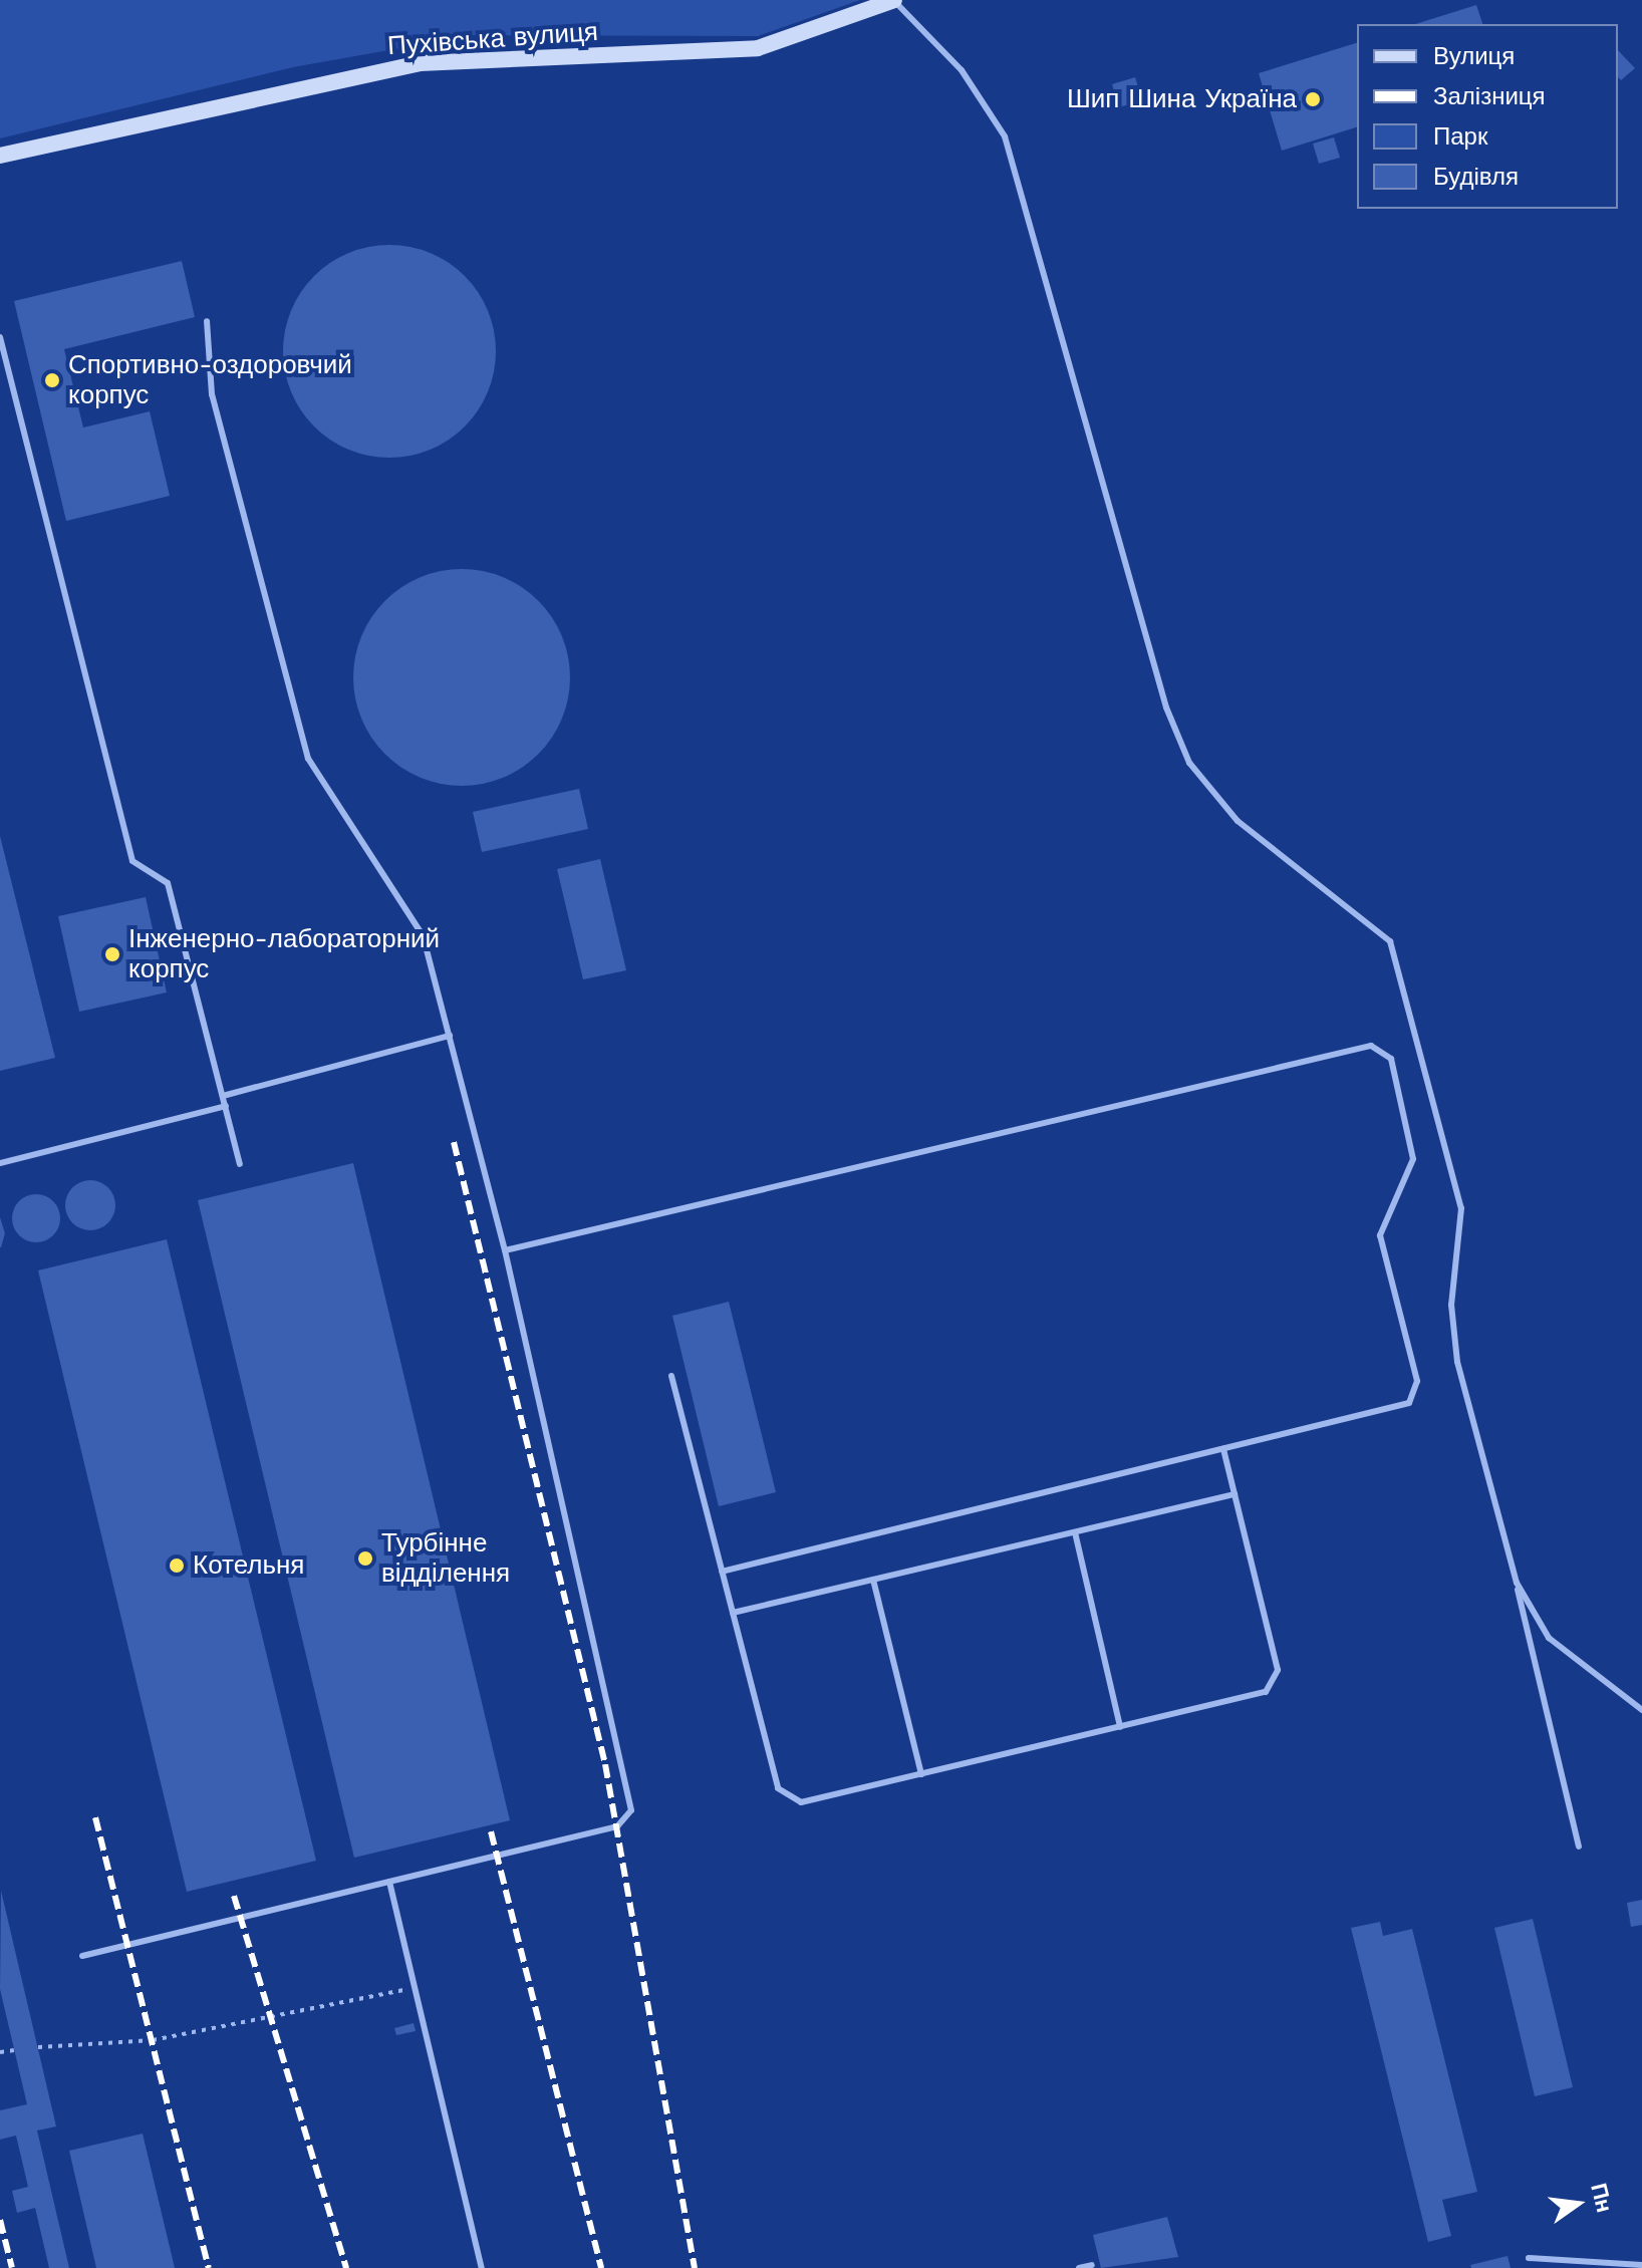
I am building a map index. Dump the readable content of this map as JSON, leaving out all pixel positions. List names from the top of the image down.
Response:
{
  "streets": {
    "street": ["Пухівська вулиця"]
  },
  "places": [
    "Шип Шина Україна",
    "Спортивно-оздоровчий корпус",
    "Інженерно-лабораторний корпус",
    "Турбінне відділення",
    "Котельня"
  ],
  "legend": [
    "Вулиця",
    "Залізниця",
    "Парк",
    "Будівля"
  ],
  "north": "right"
}
